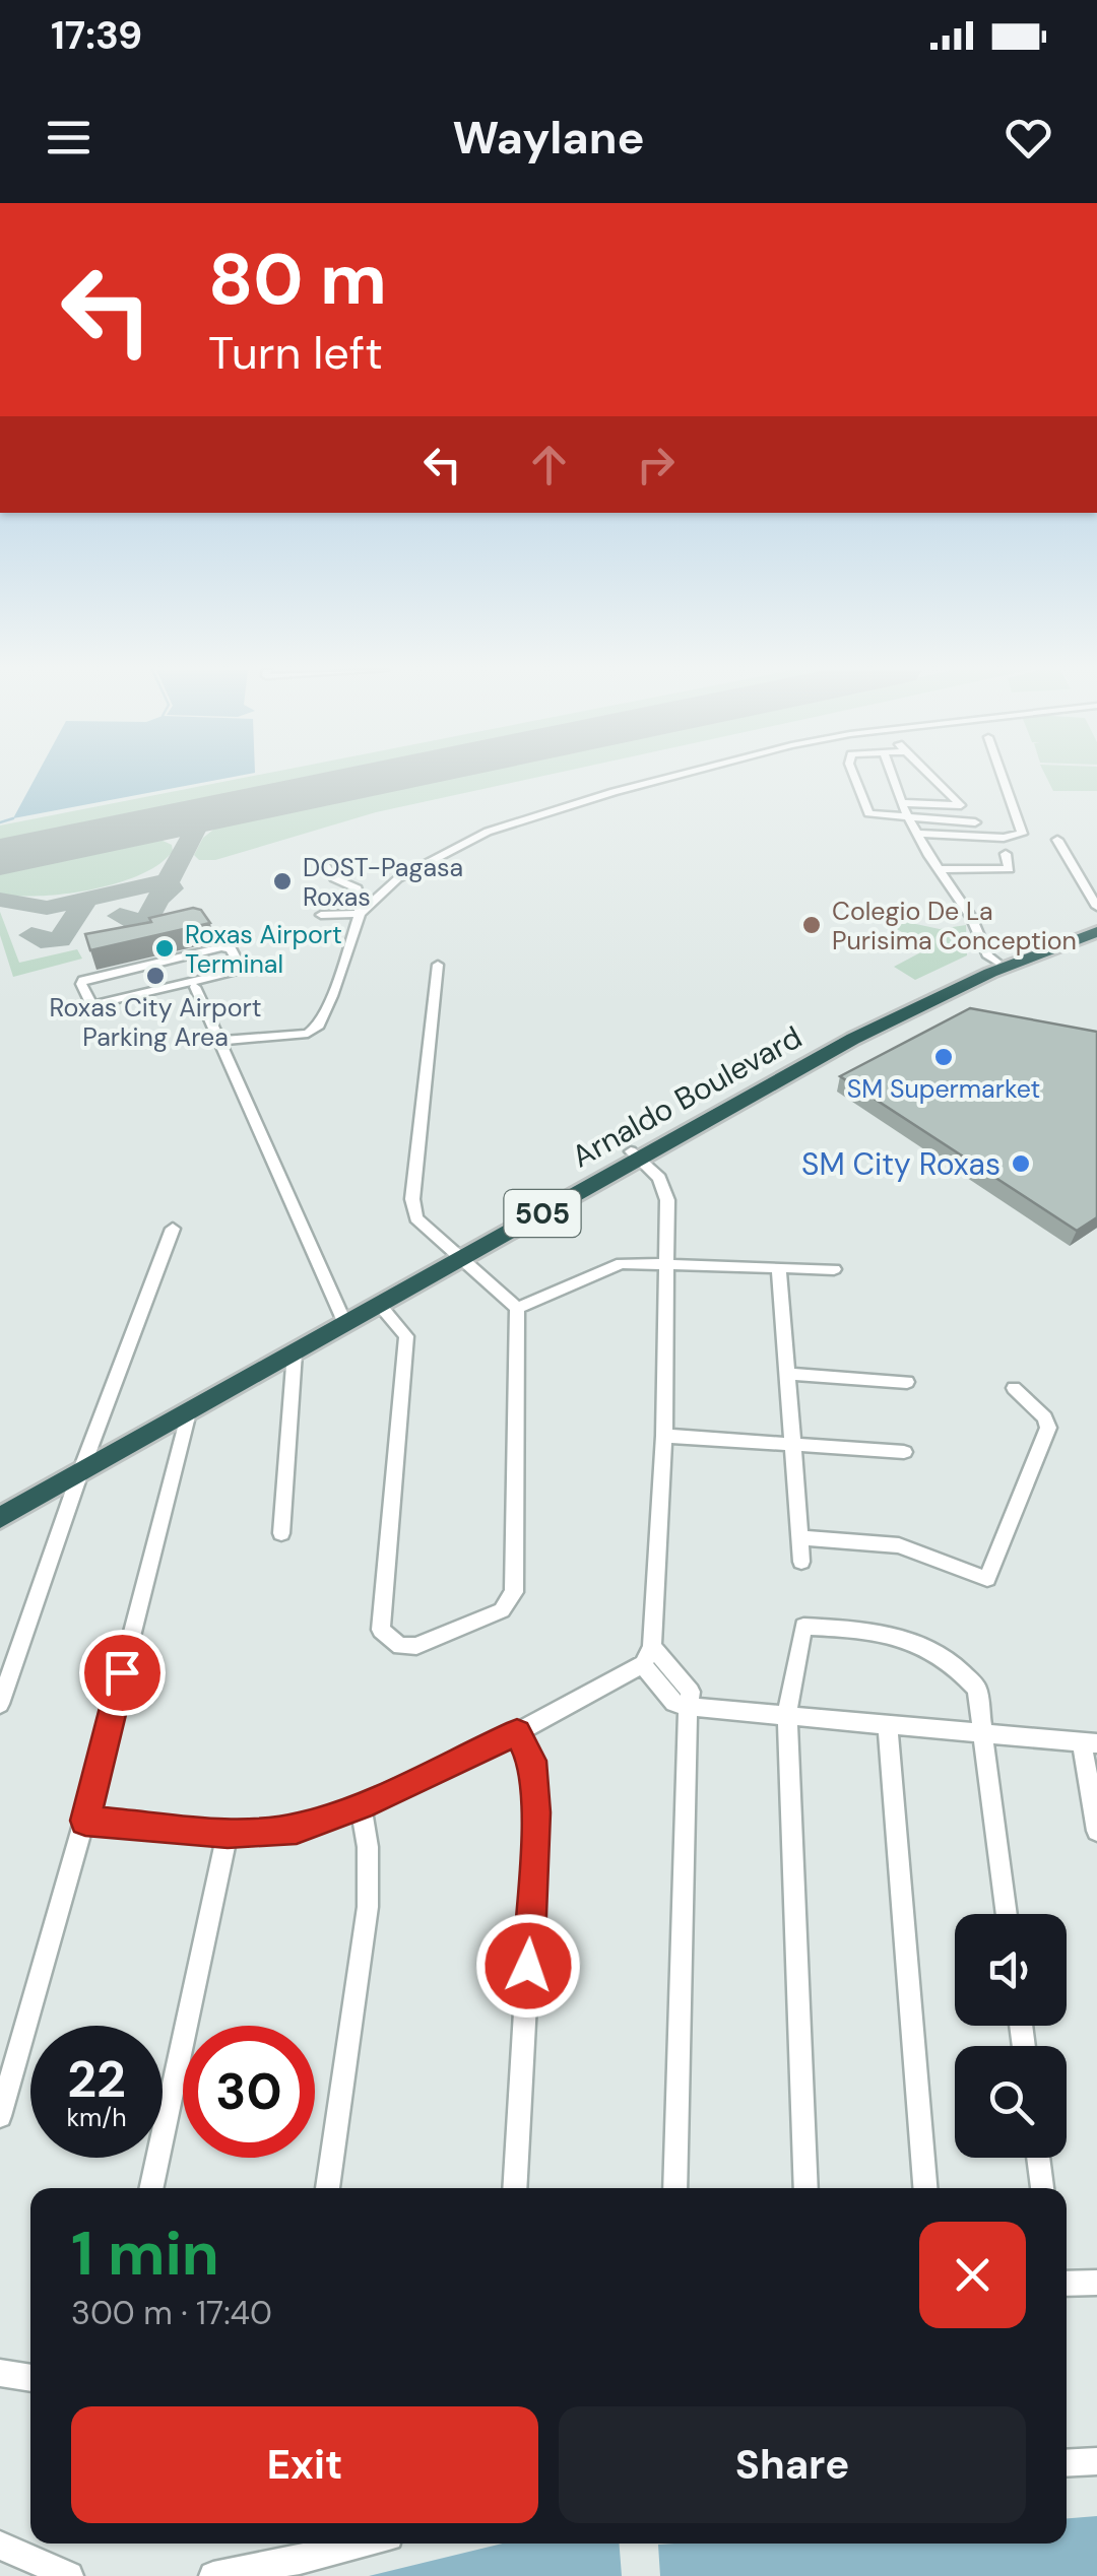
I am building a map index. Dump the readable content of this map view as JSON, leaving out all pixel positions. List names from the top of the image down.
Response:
{
  "streets": {
    "highway": ["Arnaldo Boulevard", "505"]
  },
  "places": [
    "DOST-Pagasa Roxas",
    "Colegio De La Purisima Conception",
    "Roxas Airport Terminal",
    "Roxas City Airport Parking Area",
    "SM Supermarket",
    "SM City Roxas"
  ],
  "page": {
    "status": "17:39",
    "header": "Waylane",
    "turn": ["80 m", "Turn left"],
    "speed": "22 km/h",
    "limit": "30",
    "heading": ["1 min", "300 m · 17:40"],
    "buttons": ["Exit", "Share"]
  }
}
